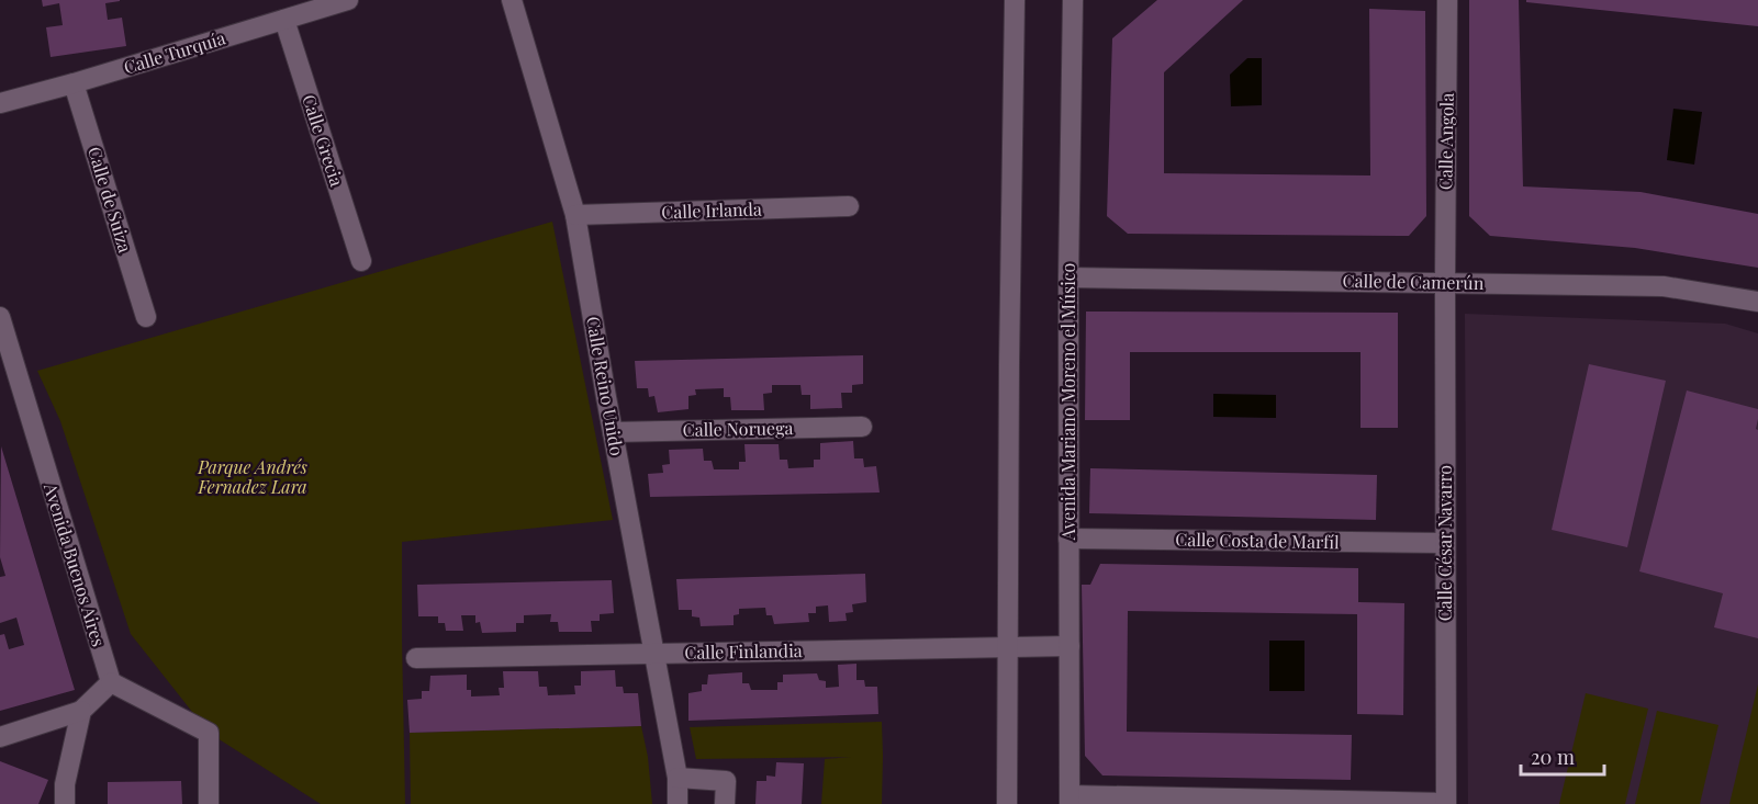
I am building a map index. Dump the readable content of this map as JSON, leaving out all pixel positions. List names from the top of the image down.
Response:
{
  "streets": {
    "street": [
      "Calle Turquía",
      "Calle Grecia",
      "Calle Angola",
      "Calle de Suiza",
      "Calle Irlanda",
      "Calle de Camerún",
      "Calle Reino Unido",
      "Avenida Mariano Moreno el Músico",
      "Calle Noruega",
      "Calle Costa de Marfíl",
      "Calle César Navarro",
      "Avenida Buenos Aires",
      "Calle Finlandia"
    ]
  },
  "crossings": [
    ["Calle Turquía", "Calle Grecia"],
    ["Calle Turquía", "Calle de Suiza"],
    ["Calle Angola", "Calle de Camerún"],
    ["Calle Angola", "Calle César Navarro"],
    ["Calle Irlanda", "Calle Reino Unido"],
    ["Calle de Camerún", "Avenida Mariano Moreno el Músico"],
    ["Calle de Camerún", "Calle César Navarro"],
    ["Calle Reino Unido", "Calle Noruega"],
    ["Calle Reino Unido", "Calle Finlandia"],
    ["Avenida Mariano Moreno el Músico", "Calle Costa de Marfíl"],
    ["Avenida Mariano Moreno el Músico", "Calle Finlandia"],
    ["Calle Costa de Marfíl", "Calle César Navarro"]
  ],
  "parks": ["Parque Andrés Fernadez Lara"],
  "scale_bar": "20 m"
}
